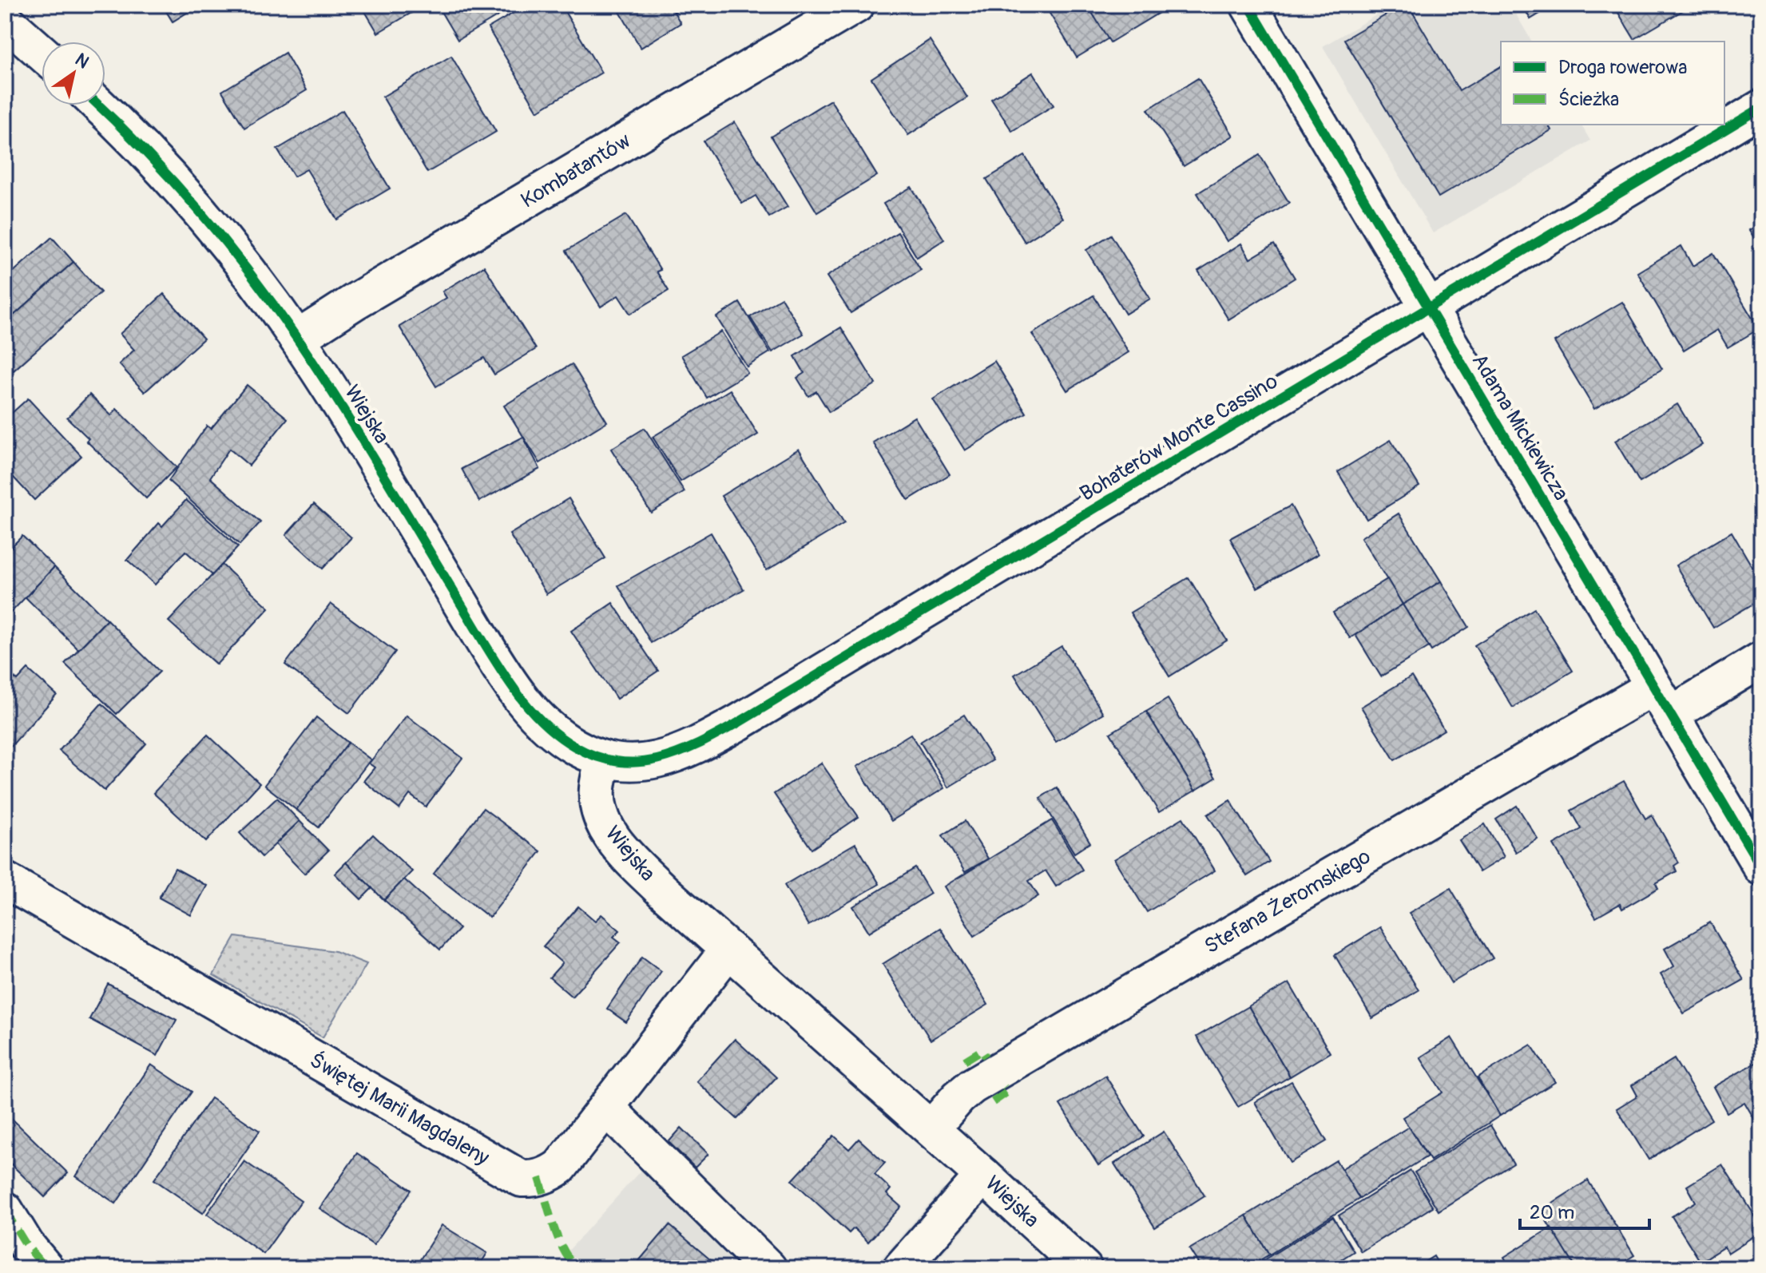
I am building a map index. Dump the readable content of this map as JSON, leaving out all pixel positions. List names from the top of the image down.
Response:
{
  "streets": {
    "street": [
      "Kombatantów",
      "Wiejska",
      "Adama Mickiewicza",
      "Bohaterów Monte Cassino",
      "Stefana Żeromskiego",
      "Świętej Marii Magdaleny"
    ]
  },
  "crossings": [
    ["Kombatantów", "Wiejska"],
    ["Wiejska", "Bohaterów Monte Cassino"],
    ["Wiejska", "Stefana Żeromskiego"],
    ["Wiejska", "Świętej Marii Magdaleny"],
    ["Adama Mickiewicza", "Bohaterów Monte Cassino"],
    ["Adama Mickiewicza", "Stefana Żeromskiego"]
  ],
  "legend": ["Droga rowerowa", "Ścieżka"],
  "scale_bar": "20 m",
  "north": "top right"
}
